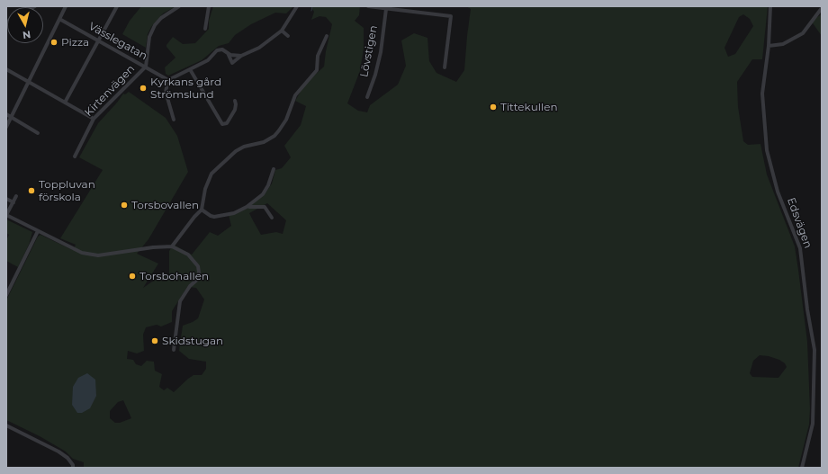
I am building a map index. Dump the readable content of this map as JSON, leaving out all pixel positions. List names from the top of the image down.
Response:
{
  "streets": {
    "street": [
      "Vässlegatan",
      "Lövstigen",
      "Kirtenvägen",
      "Edsvägen"
    ]
  },
  "crossings": [
    ["Vässlegatan", "Kirtenvägen"]
  ],
  "places": [
    "Pizza",
    "Kyrkans gård Strömslund",
    "Tittekullen",
    "Toppluvan förskola",
    "Torsbovallen",
    "Torsbohallen",
    "Skidstugan"
  ],
  "north": "bottom"
}
